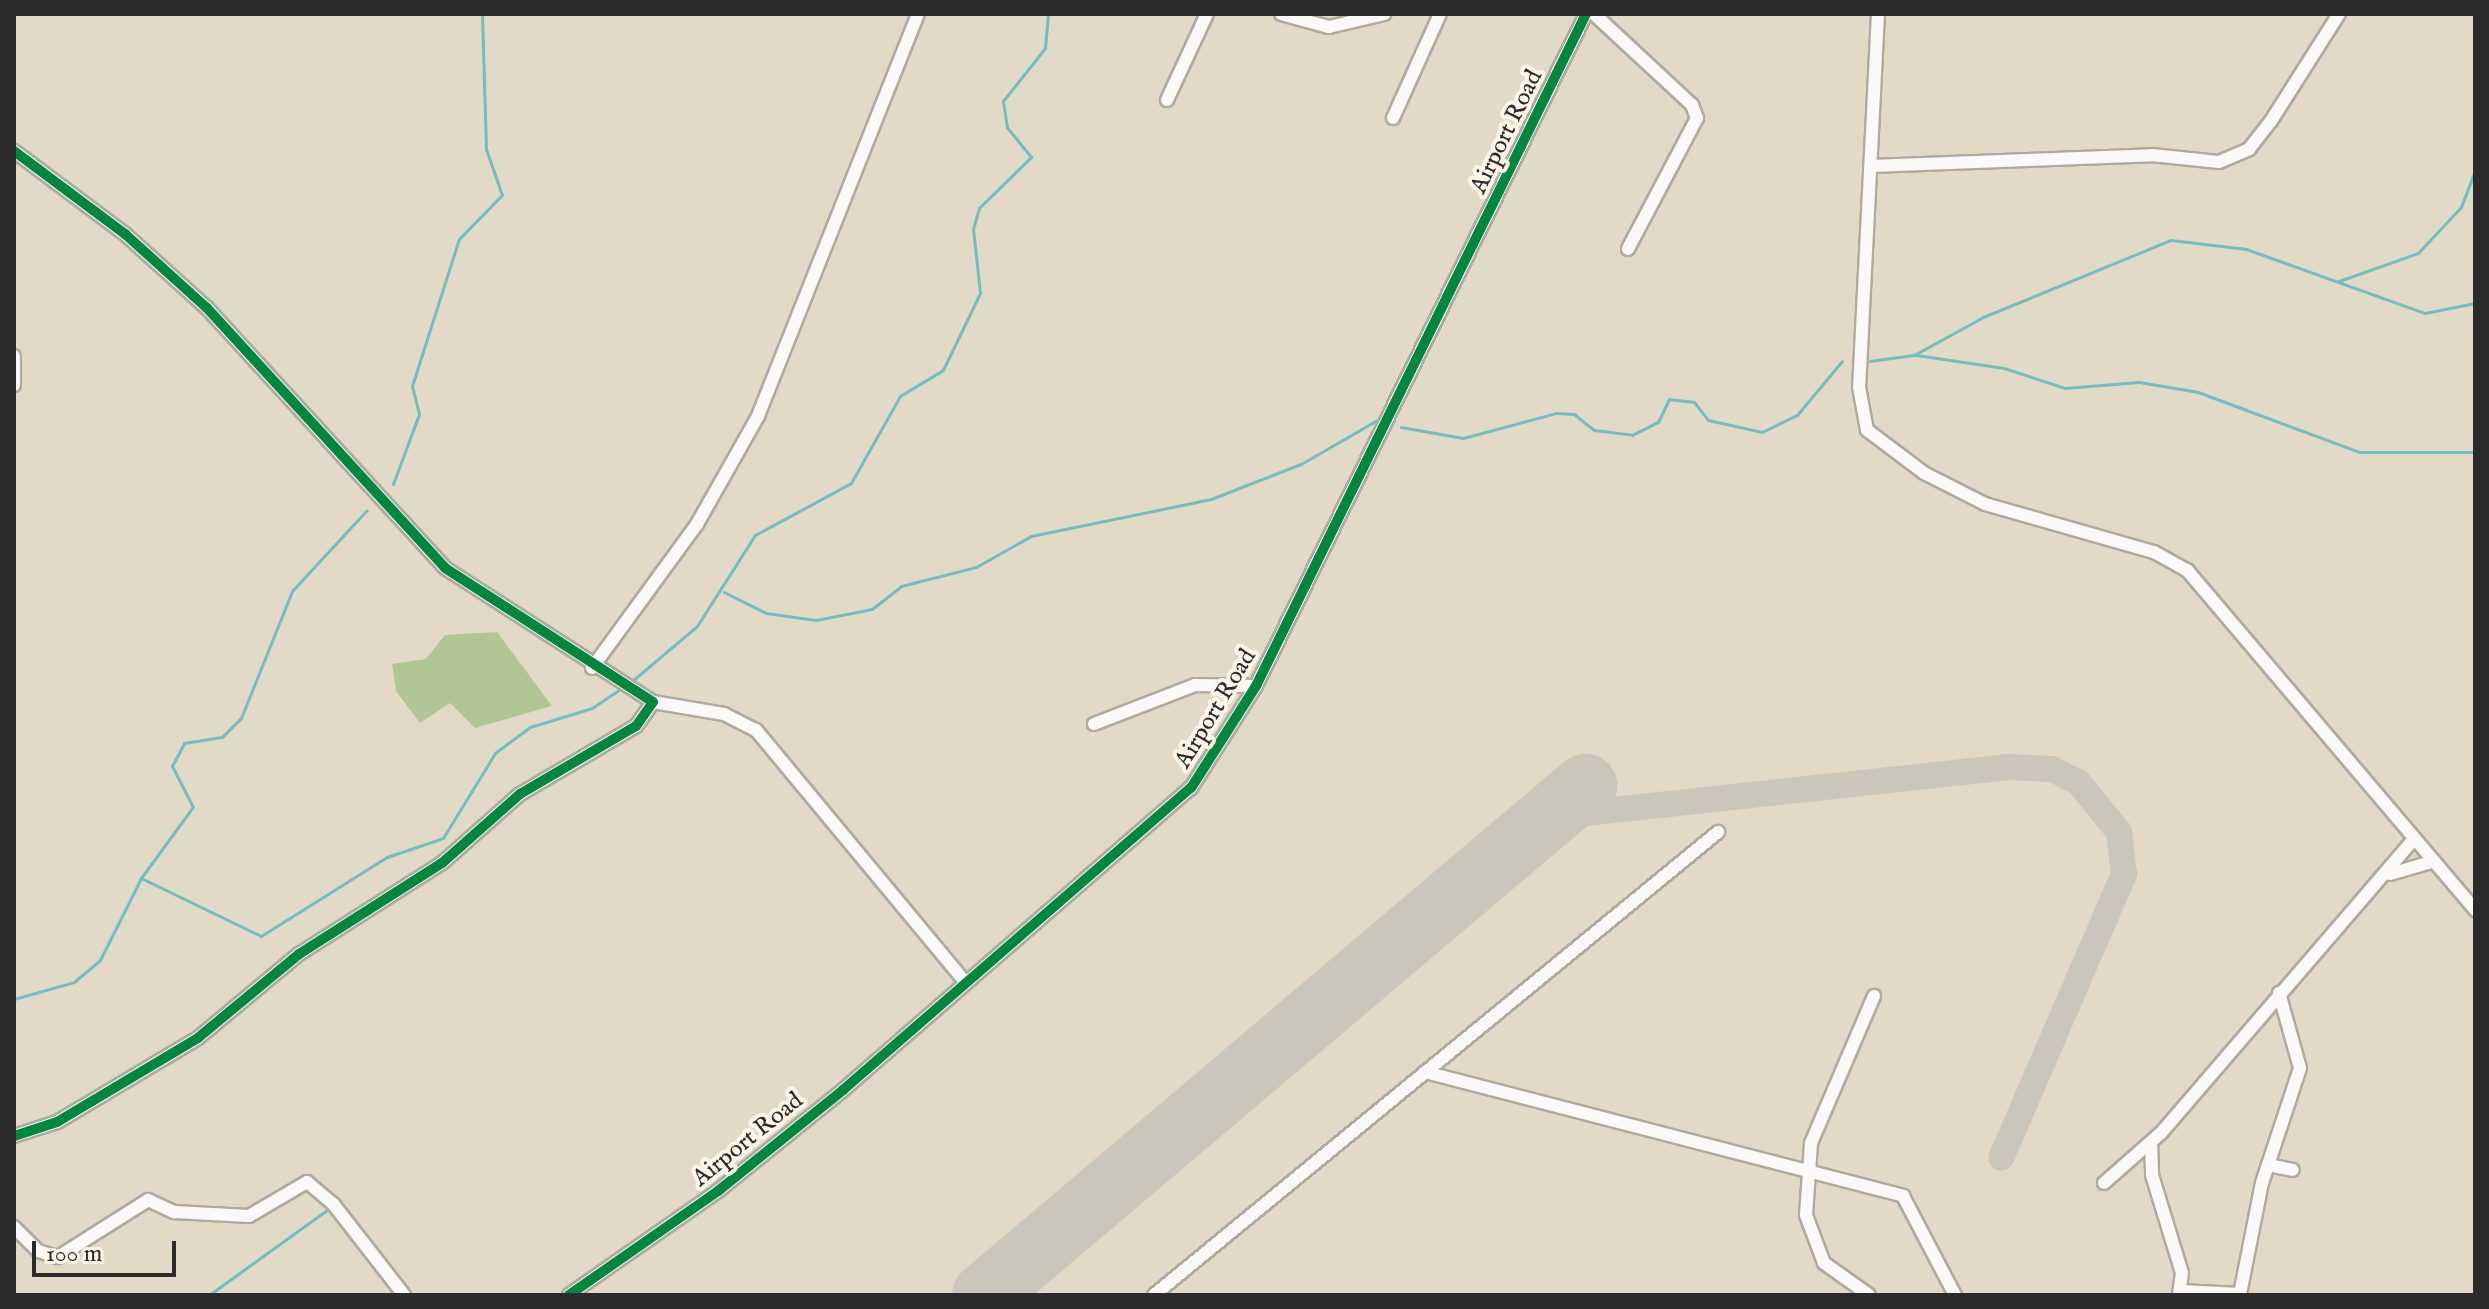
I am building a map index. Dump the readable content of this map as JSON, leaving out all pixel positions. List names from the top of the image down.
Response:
{
  "streets": {
    "street": ["Airport Road"]
  },
  "scale_bar": "100 m"
}
